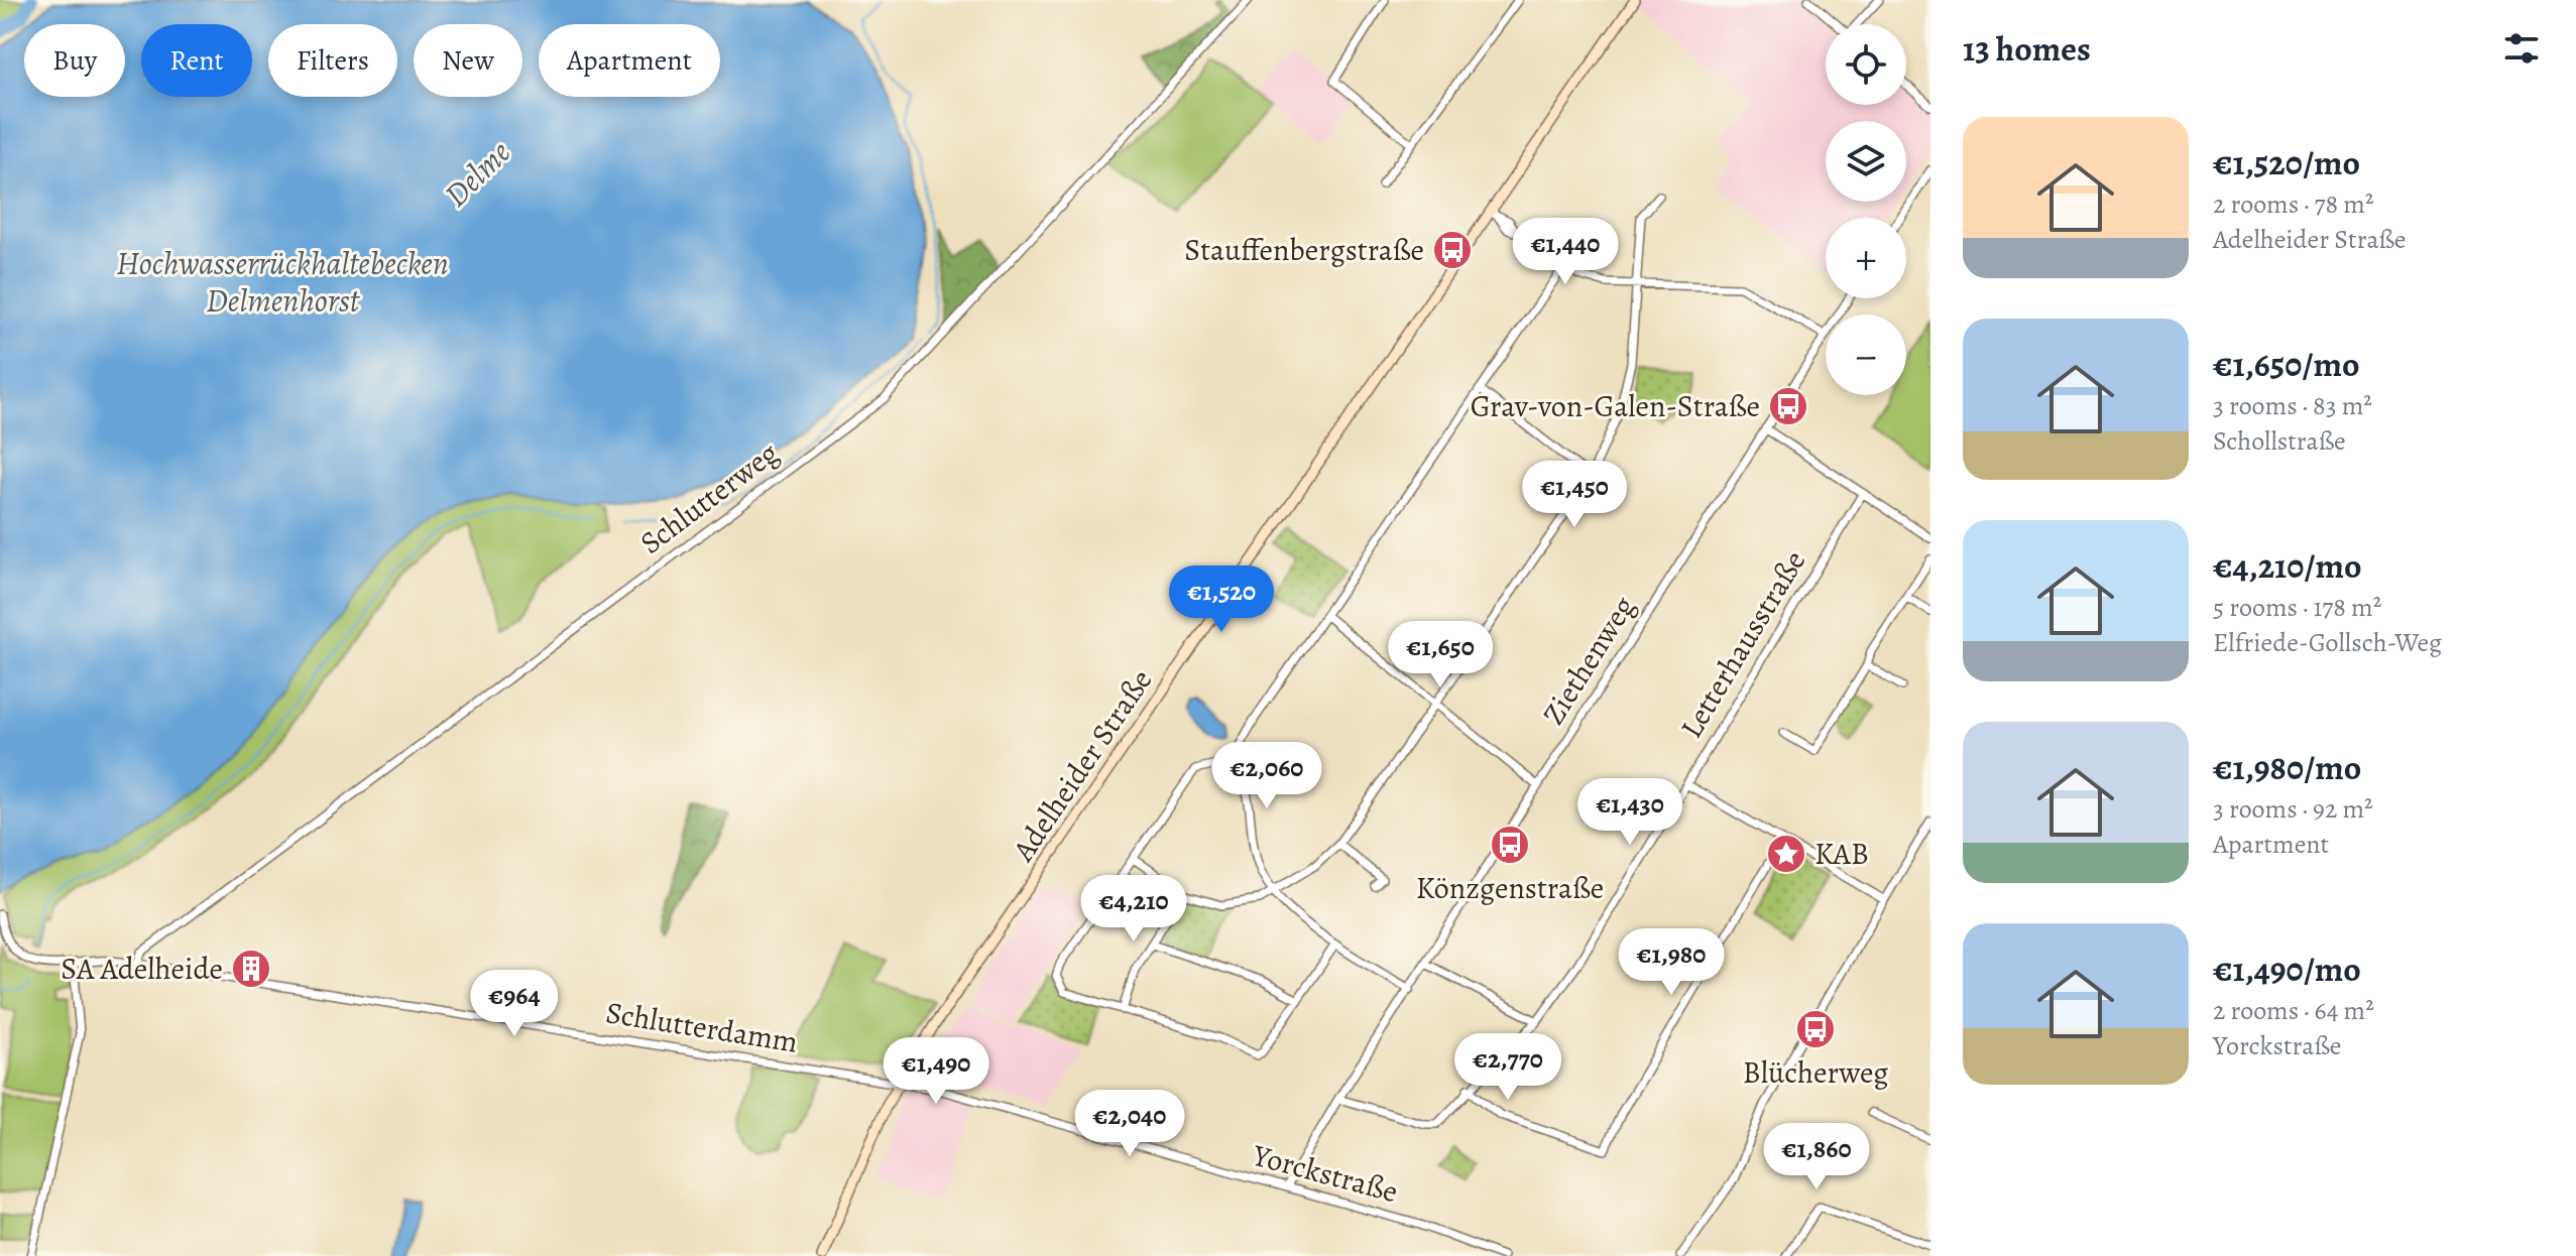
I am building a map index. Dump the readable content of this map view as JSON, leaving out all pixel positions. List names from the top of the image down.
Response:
{
  "streets": {
    "main road": ["Adelheider Straße"],
    "street": [
      "Schlutterweg",
      "Letterhausstraße",
      "Ziethenweg",
      "Schlutterdamm",
      "Yorckstraße"
    ]
  },
  "crossings": [
    ["Schlutterweg", "Schlutterdamm"],
    ["Letterhausstraße", "Ziethenweg"],
    ["Ziethenweg", "Yorckstraße"],
    ["Adelheider Straße", "Schlutterdamm"],
    ["Adelheider Straße", "Yorckstraße"],
    ["Schlutterdamm", "Yorckstraße"]
  ],
  "water": ["Delme", "Hochwasserrückhaltebecken Delmenhorst"],
  "places": {
    "bus stop": [
      "Stauffenbergstraße",
      "Grav-von-Galen-Straße",
      "Könzgenstraße",
      "Blücherweg"
    ],
    "place": ["KAB"],
    "building": ["SA Adelheide"]
  },
  "page": {
    "heading": "13 homes",
    "map_buttons": ["+", "−"],
    "chip": [
      "Buy",
      "Rent",
      "Filters",
      "New",
      "Apartment"
    ],
    "list": [
      {
        "name": "€1,520/mo",
        "note": "2 rooms · 78 m² · Adelheider Straße"
      },
      {
        "name": "€1,650/mo",
        "note": "3 rooms · 83 m² · Schollstraße"
      },
      {
        "name": "€4,210/mo",
        "note": "5 rooms · 178 m² · Elfriede-Gollsch-Weg"
      },
      {
        "name": "€1,980/mo",
        "note": "3 rooms · 92 m² · Apartment"
      },
      {
        "name": "€1,490/mo",
        "note": "2 rooms · 64 m² · Yorckstraße"
      }
    ],
    "price": [
      "€1,440",
      "€1,450",
      "€1,520",
      "€1,650",
      "€2,060",
      "€1,430",
      "€4,210",
      "€1,980",
      "€964",
      "€2,770",
      "€1,490",
      "€2,040",
      "€1,860"
    ]
  }
}
